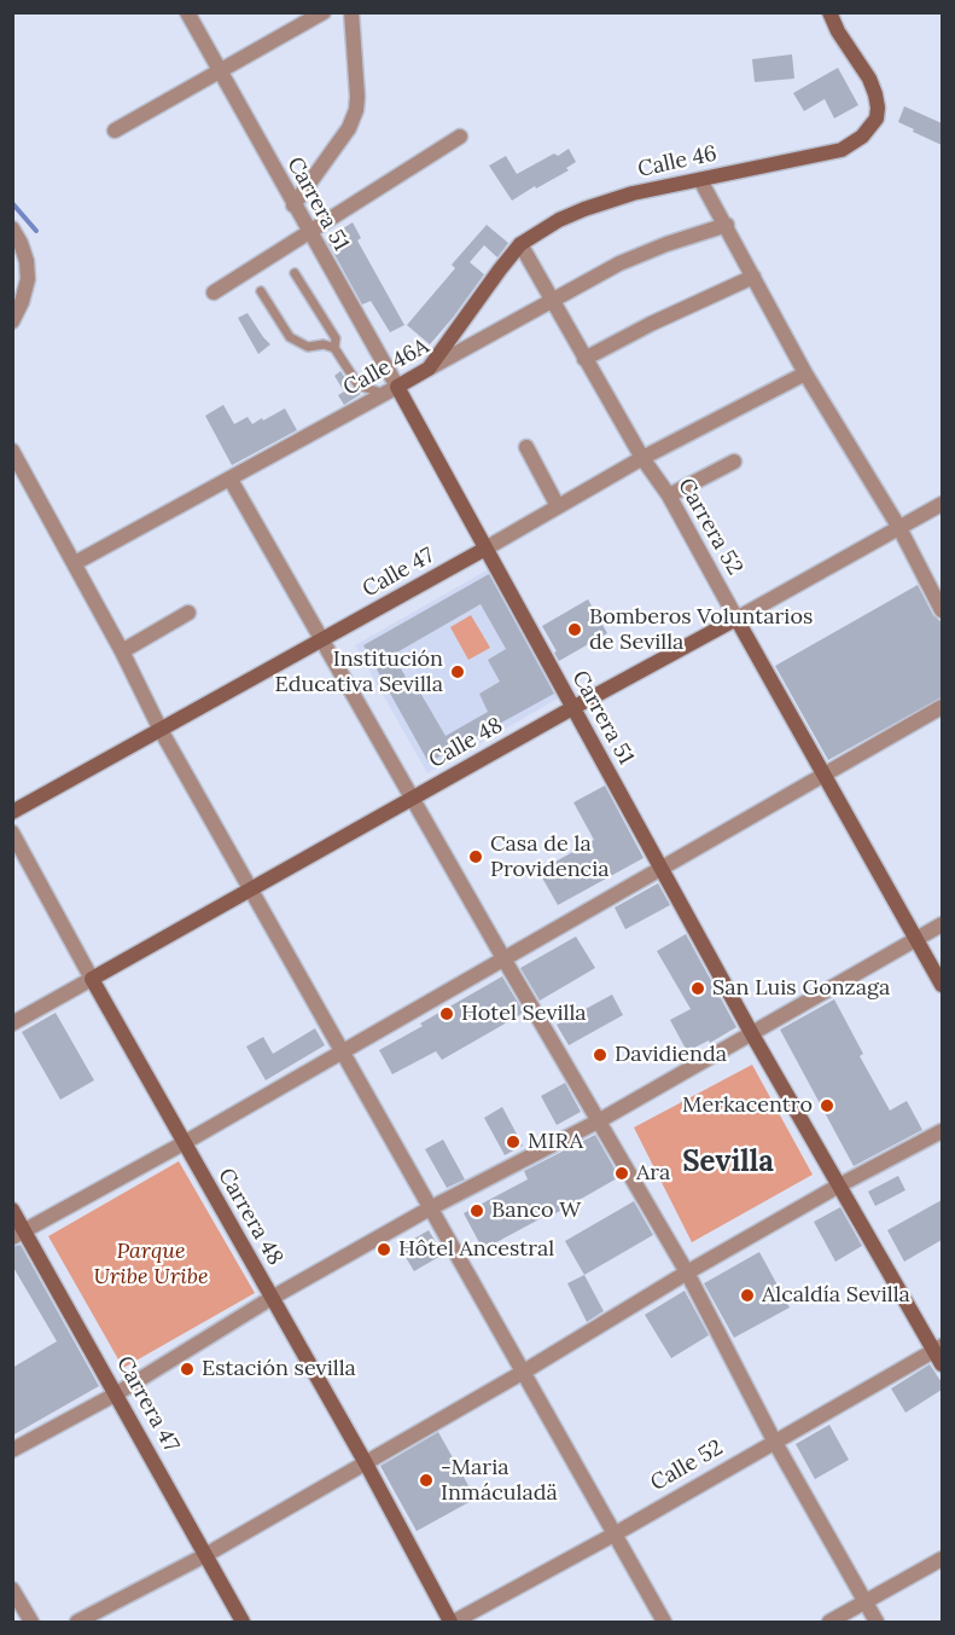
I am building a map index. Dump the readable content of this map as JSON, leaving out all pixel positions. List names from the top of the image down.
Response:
{
  "streets": {
    "main road": [
      "Calle 46",
      "Carrera 51",
      "Calle 46A",
      "Carrera 52",
      "Calle 47",
      "Calle 48",
      "Carrera 48",
      "Carrera 47"
    ],
    "street": ["Calle 52"]
  },
  "crossings": [
    ["Calle 46", "Calle 46A"],
    ["Calle 46", "Carrera 52"],
    ["Carrera 51", "Calle 46A"],
    ["Carrera 51", "Calle 47"],
    ["Carrera 51", "Calle 48"],
    ["Carrera 51", "Calle 52"],
    ["Calle 46A", "Carrera 52"],
    ["Carrera 52", "Calle 47"],
    ["Carrera 52", "Calle 48"],
    ["Calle 48", "Carrera 48"],
    ["Carrera 48", "Calle 52"]
  ],
  "districts": ["Sevilla"],
  "parks": ["Parque Uribe Uribe"],
  "places": [
    "Bomberos Voluntarios de Sevilla",
    "Institución Educativa Sevilla",
    "Casa de la Providencia",
    "San Luis Gonzaga",
    "Hotel Sevilla",
    "Davidienda",
    "Merkacentro",
    "MIRA",
    "Ara",
    "Banco W",
    "Hôtel Ancestral",
    "Alcaldía Sevilla",
    "Estación sevilla",
    "-Maria Inmáculadä"
  ]
}
